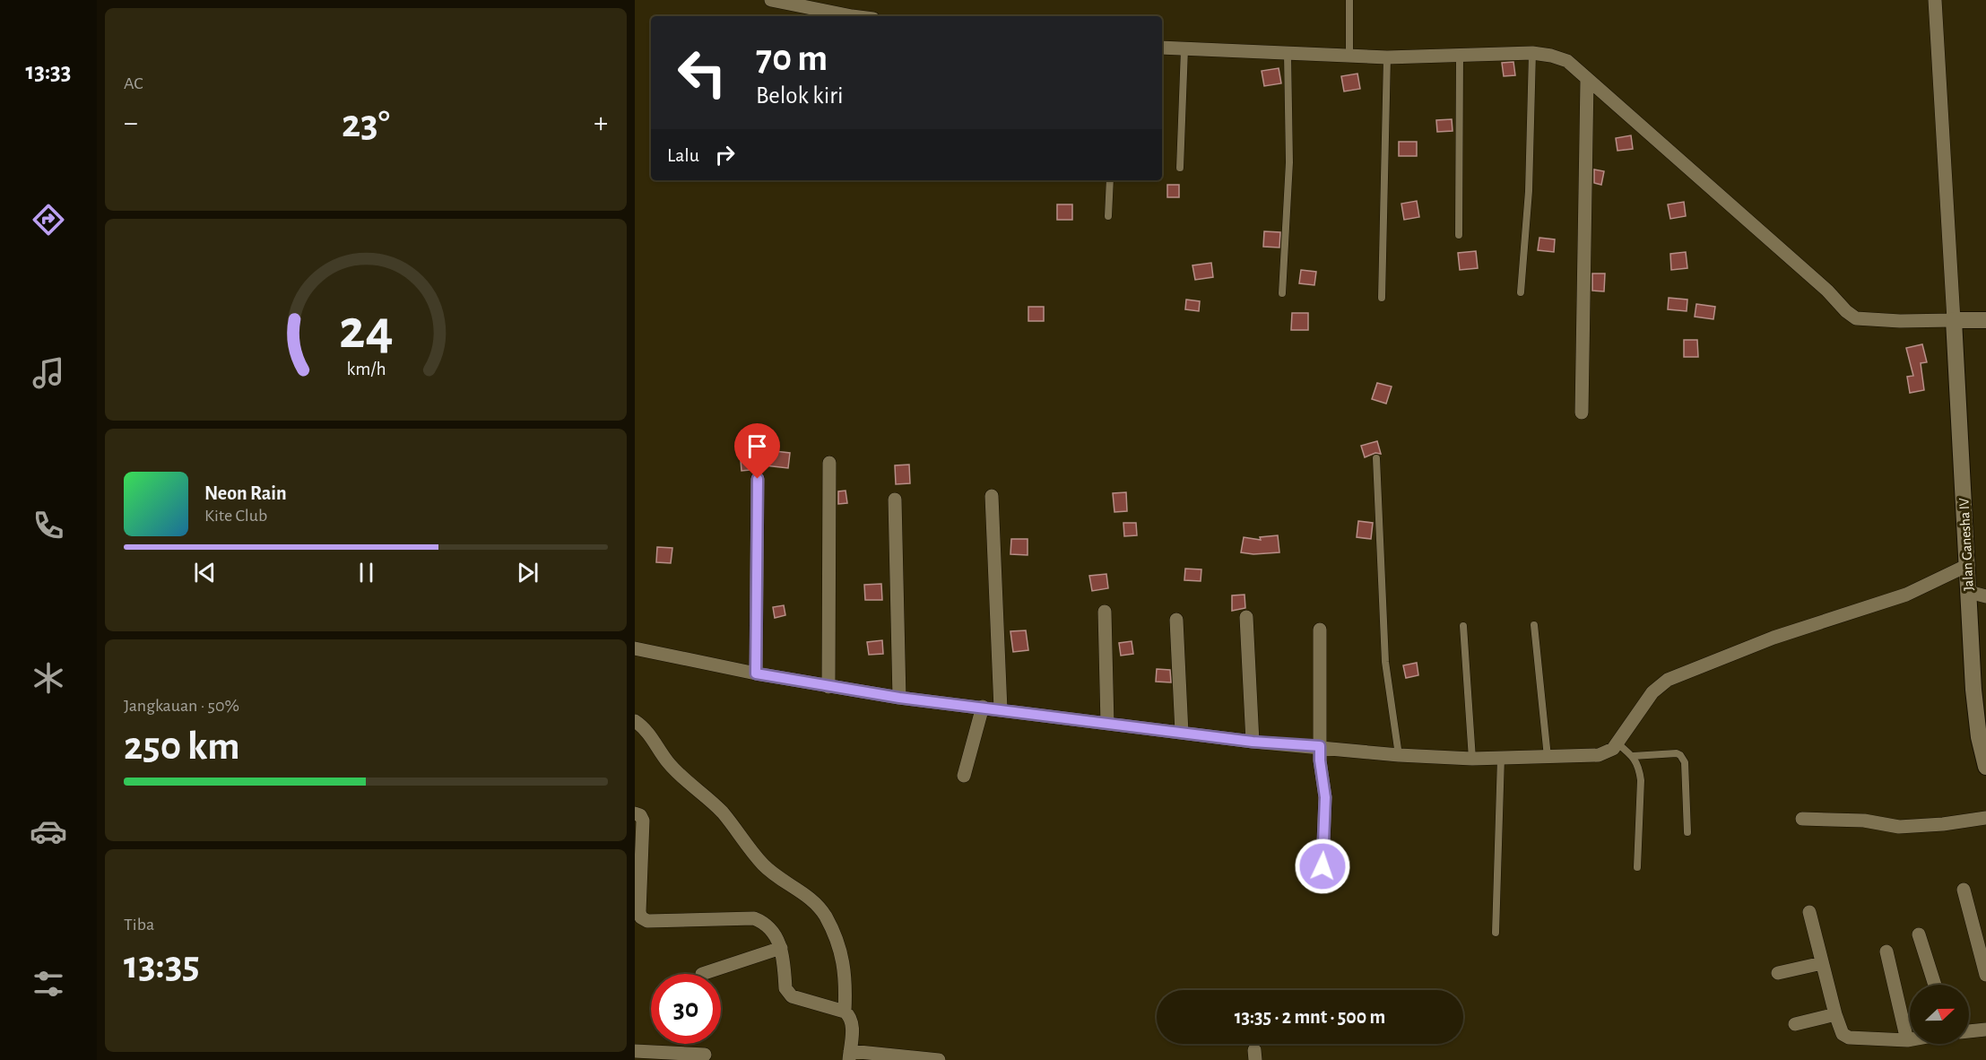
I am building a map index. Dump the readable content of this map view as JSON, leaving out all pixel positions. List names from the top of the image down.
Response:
{
  "streets": {
    "street": ["Jalan Ganesha IV"]
  },
  "north": "right",
  "page": {
    "tabs": "13:33",
    "tile": [
      "AC",
      ["Jangkauan · 50%", "250 km"],
      ["Tiba", "13:35"]
    ],
    "turn": ["70 m", "Belok kiri"],
    "heat": ["−", "23°", "+"],
    "then": "Lalu",
    "song": ["Neon Rain", "Kite Club"],
    "limit": "30",
    "trip": "13:35 · 2 mnt · 500 m",
    "gauge": ["24", "km/h"]
  }
}
